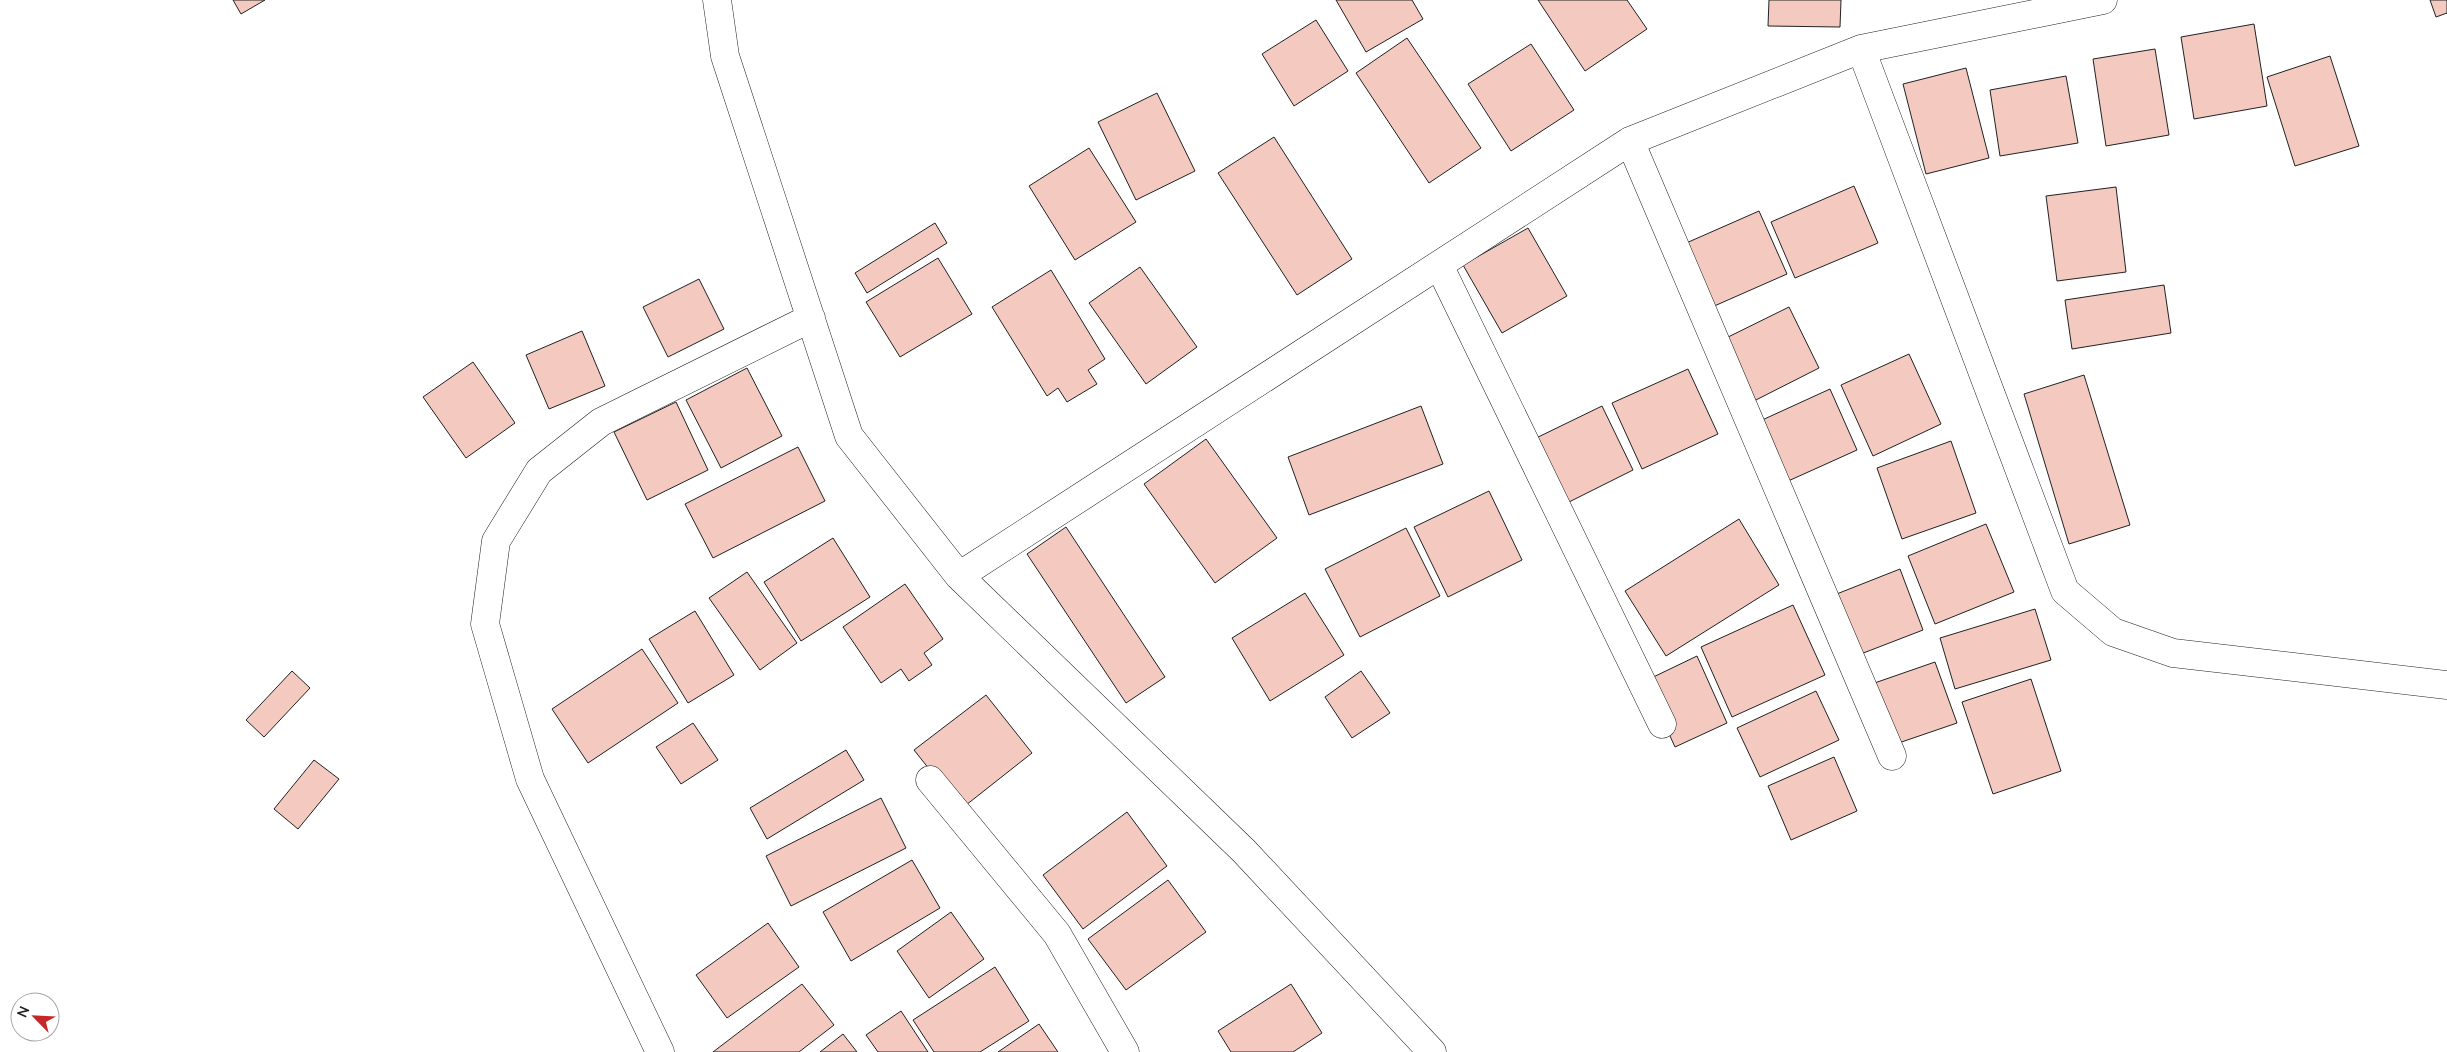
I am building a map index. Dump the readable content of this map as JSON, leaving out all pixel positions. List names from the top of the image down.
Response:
{
  "north": "top left"
}
